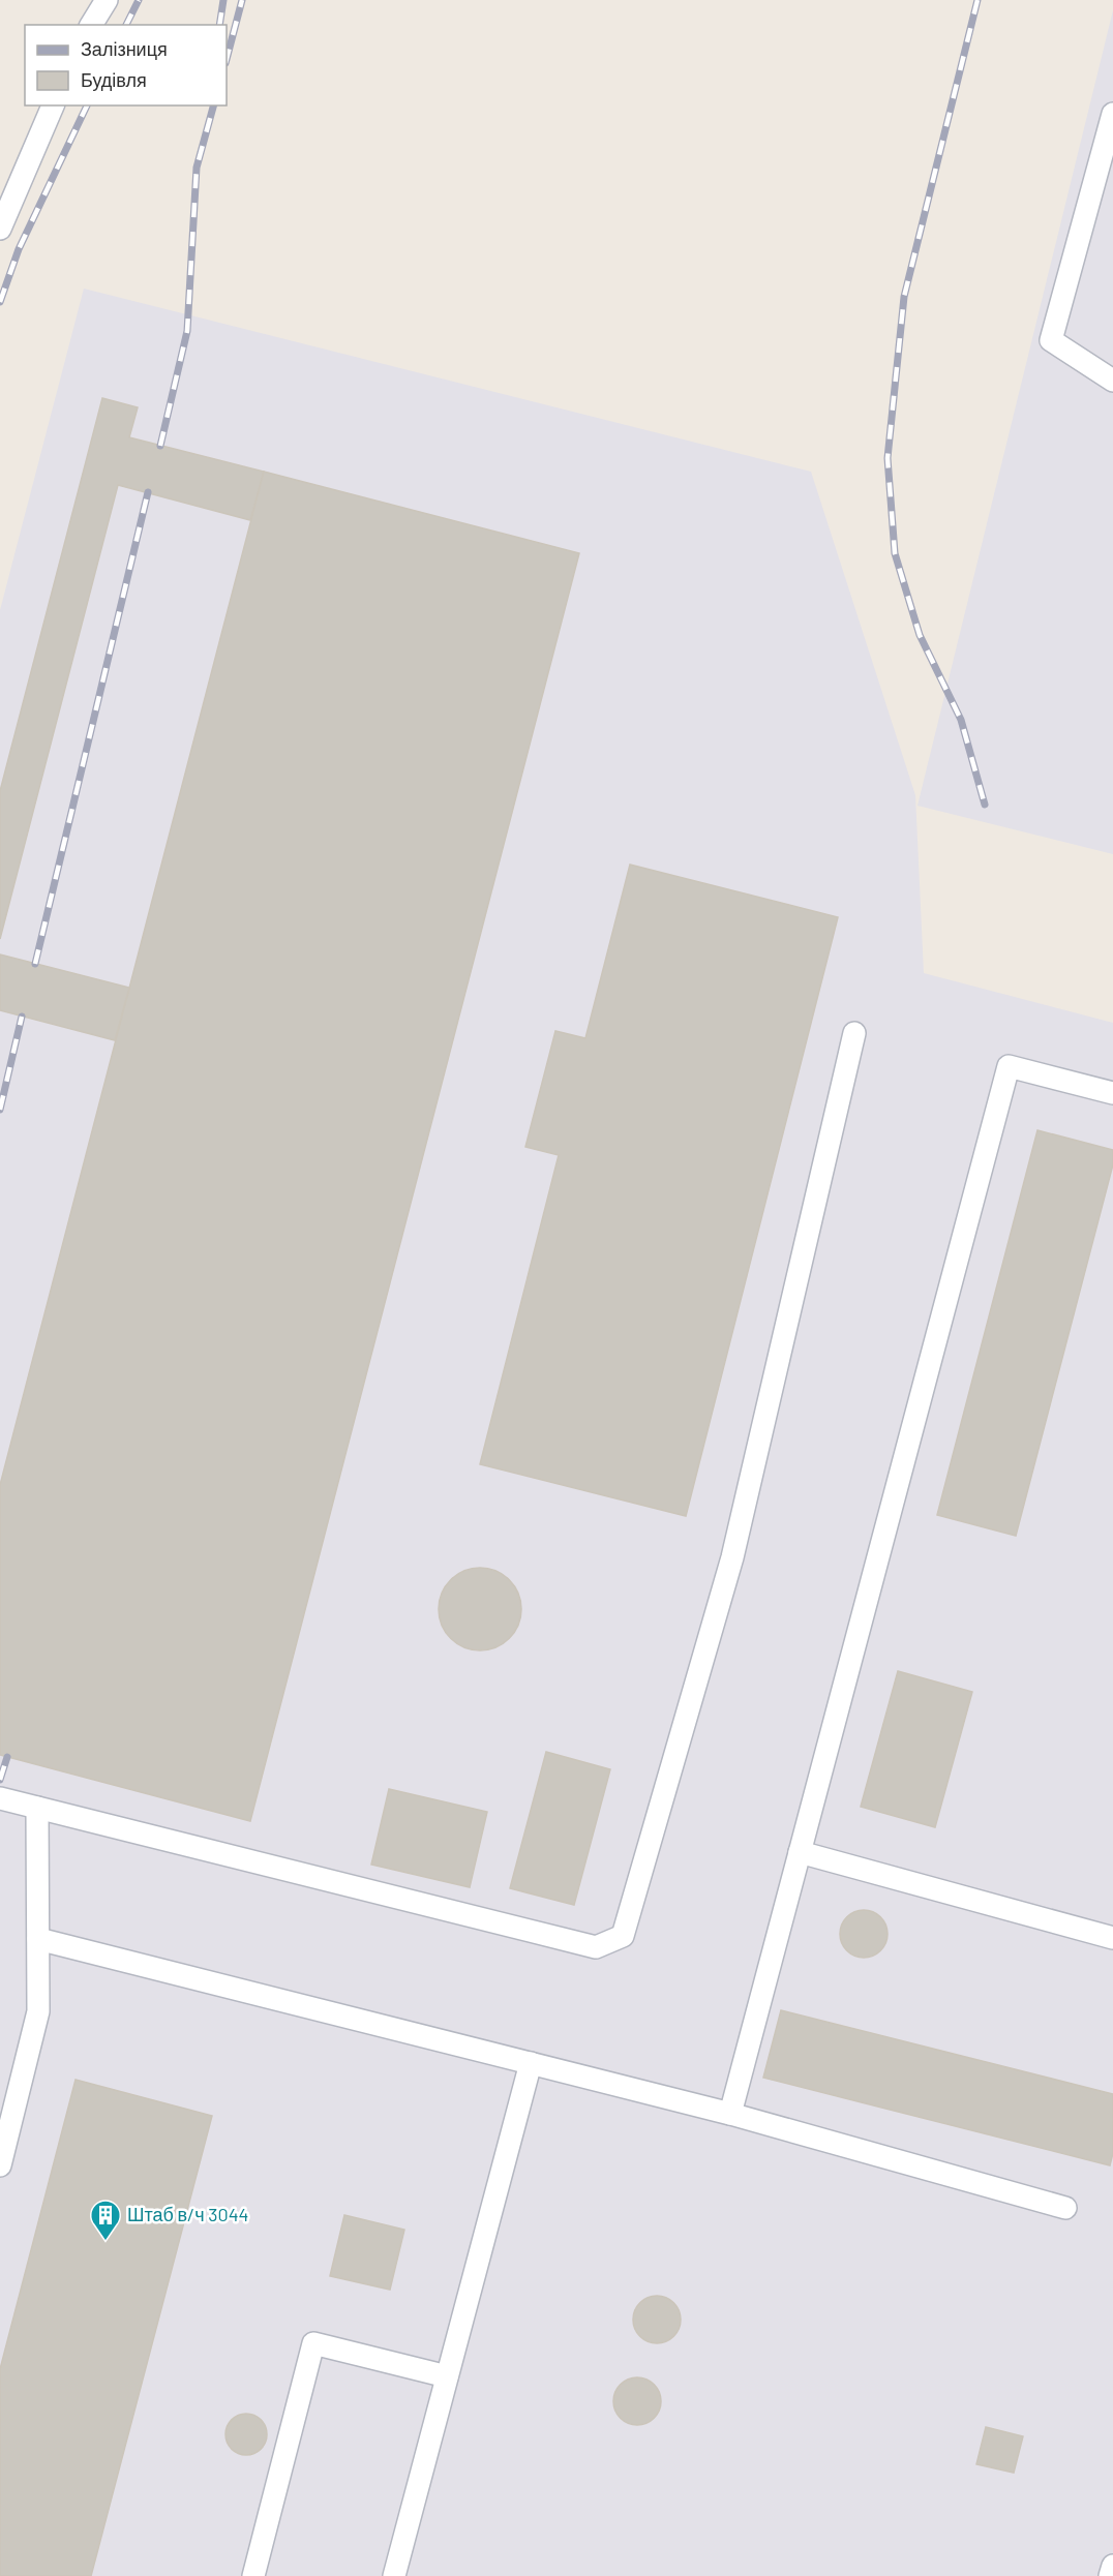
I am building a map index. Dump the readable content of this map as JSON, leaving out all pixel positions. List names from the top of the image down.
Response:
{
  "places": {
    "building": ["Штаб в/ч 3044"]
  },
  "legend": ["Залізниця", "Будівля"]
}
